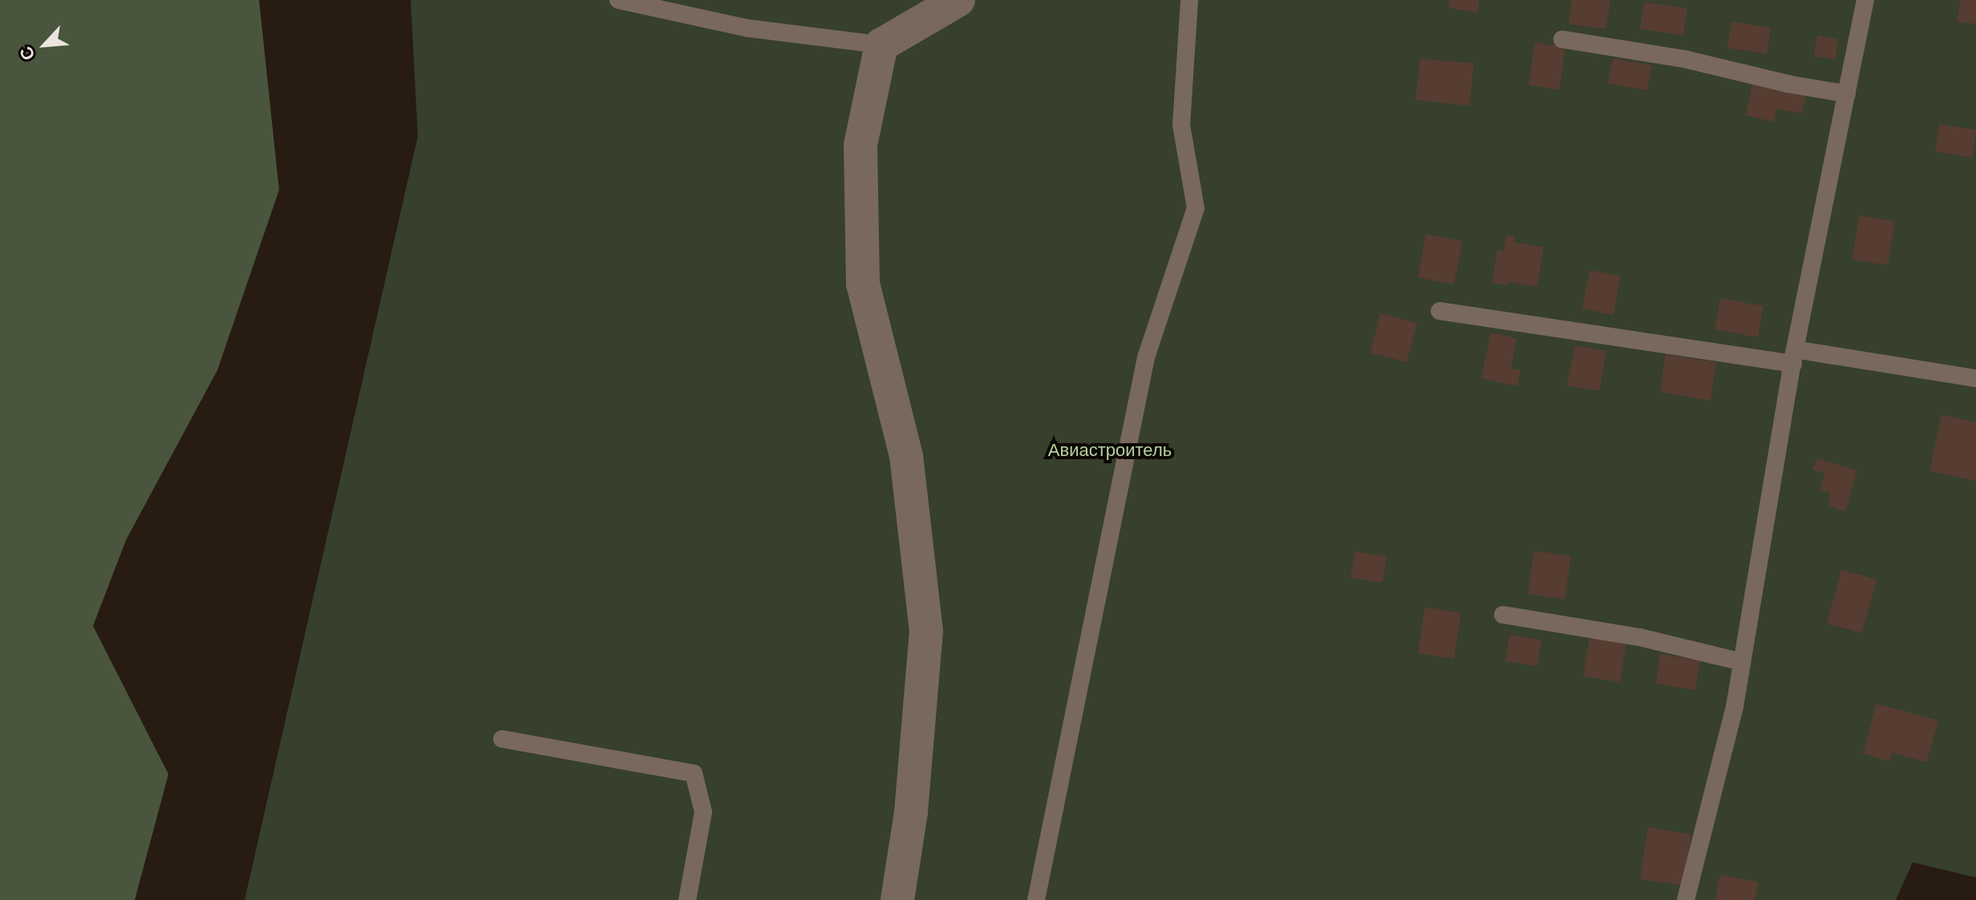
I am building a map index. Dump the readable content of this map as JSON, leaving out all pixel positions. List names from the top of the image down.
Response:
{
  "parks": ["Авиастроитель"],
  "north": "bottom left"
}
